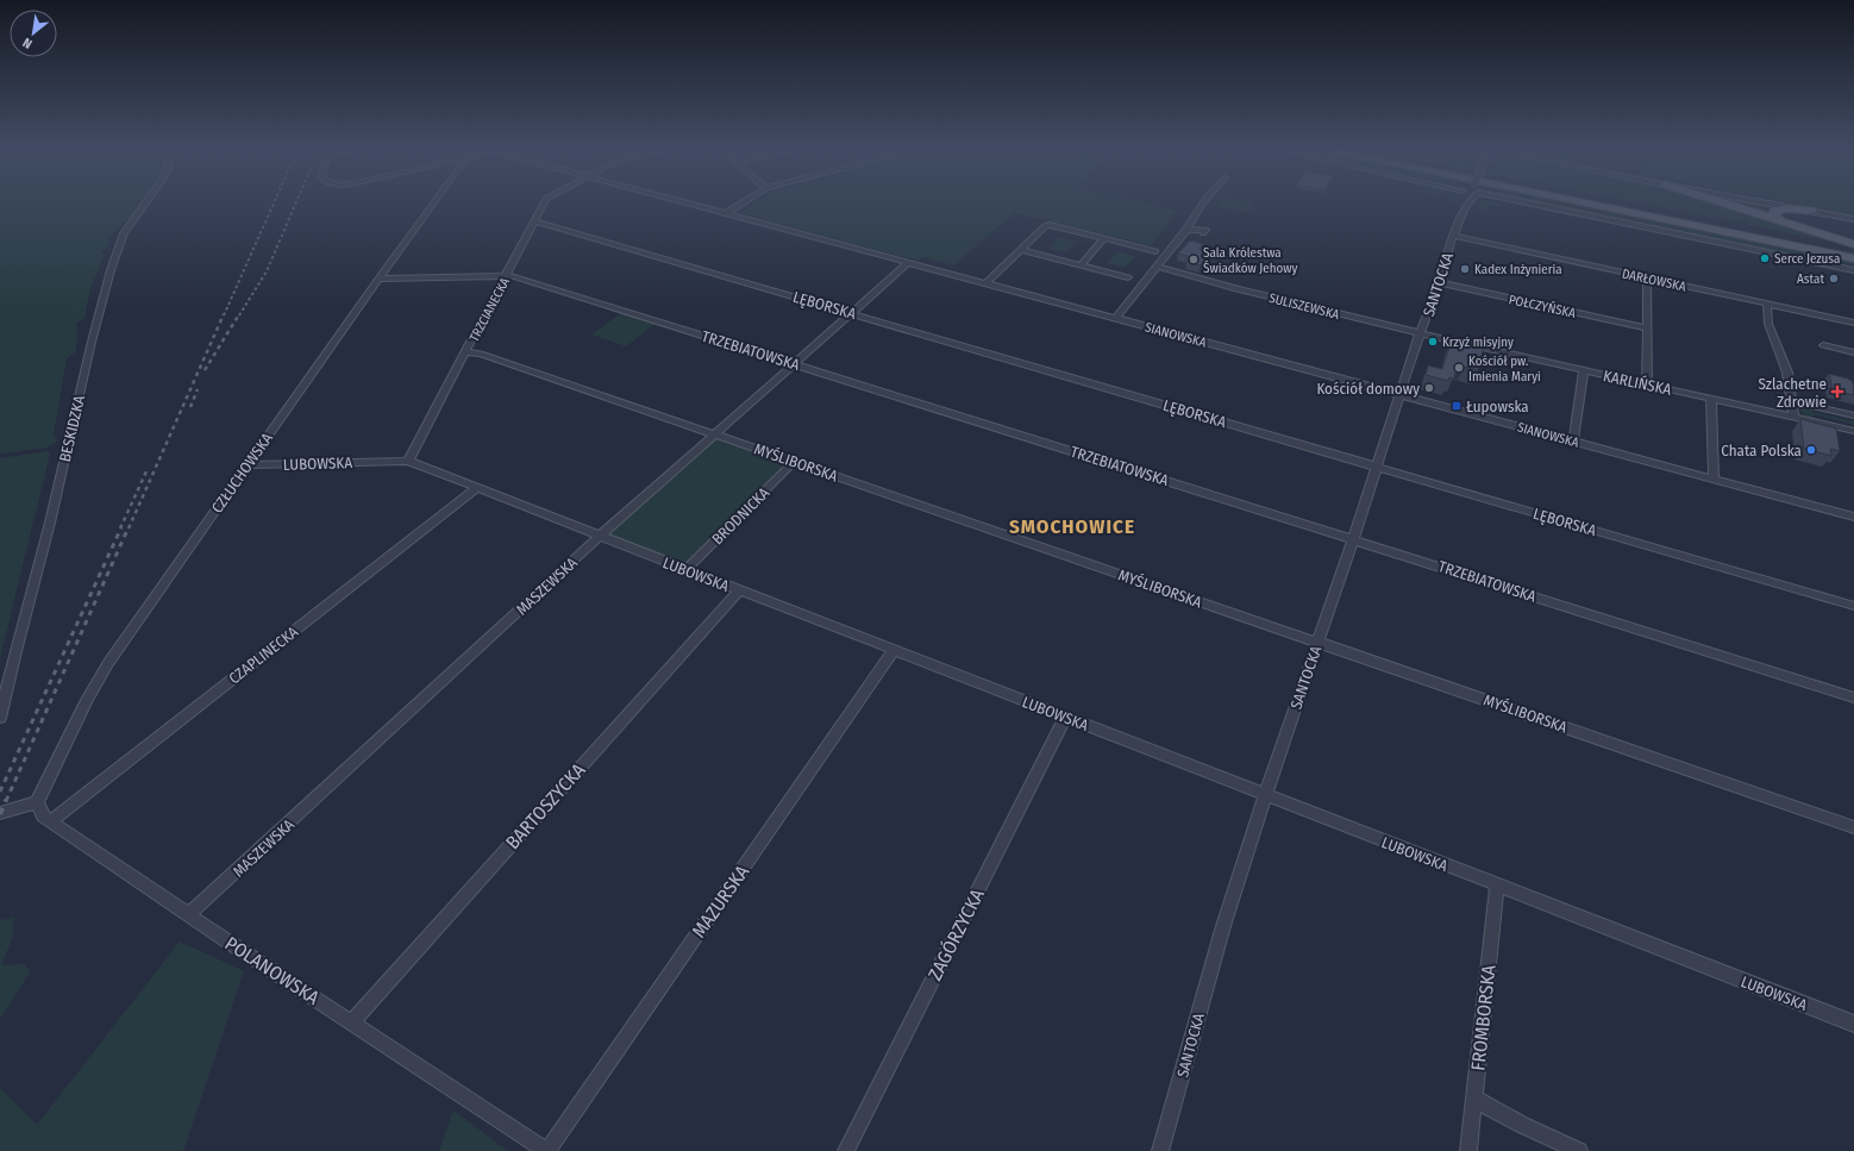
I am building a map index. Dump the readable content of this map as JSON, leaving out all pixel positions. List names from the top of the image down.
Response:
{
  "streets": {
    "street": [
      "DARŁOWSKA",
      "SANTOCKA",
      "LĘBORSKA",
      "SULISZEWSKA",
      "POŁCZYŃSKA",
      "TRZCIANECKA",
      "SIANOWSKA",
      "TRZEBIATOWSKA",
      "KARLIŃSKA",
      "BESKIDZKA",
      "MYŚLIBORSKA",
      "LUBOWSKA",
      "CZŁUCHOWSKA",
      "BRODNICKA",
      "MASZEWSKA",
      "CZAPLINECKA",
      "BARTOSZYCKA",
      "MAZURSKA",
      "ZAGÓRZYCKA",
      "POLANOWSKA",
      "FROMBORSKA"
    ]
  },
  "crossings": [
    ["DARŁOWSKA", "SANTOCKA"],
    ["SANTOCKA", "LĘBORSKA"],
    ["SANTOCKA", "SULISZEWSKA"],
    ["SANTOCKA", "POŁCZYŃSKA"],
    ["SANTOCKA", "SIANOWSKA"],
    ["SANTOCKA", "TRZEBIATOWSKA"],
    ["SANTOCKA", "KARLIŃSKA"],
    ["SANTOCKA", "MYŚLIBORSKA"],
    ["SANTOCKA", "LUBOWSKA"],
    ["LĘBORSKA", "TRZCIANECKA"],
    ["LĘBORSKA", "MASZEWSKA"],
    ["SULISZEWSKA", "KARLIŃSKA"],
    ["TRZCIANECKA", "TRZEBIATOWSKA"],
    ["TRZCIANECKA", "MYŚLIBORSKA"],
    ["TRZCIANECKA", "LUBOWSKA"],
    ["SIANOWSKA", "MASZEWSKA"],
    ["TRZEBIATOWSKA", "CZŁUCHOWSKA"],
    ["TRZEBIATOWSKA", "MASZEWSKA"],
    ["MYŚLIBORSKA", "BRODNICKA"],
    ["MYŚLIBORSKA", "MASZEWSKA"],
    ["LUBOWSKA", "CZŁUCHOWSKA"],
    ["LUBOWSKA", "BRODNICKA"],
    ["LUBOWSKA", "MASZEWSKA"],
    ["LUBOWSKA", "CZAPLINECKA"],
    ["LUBOWSKA", "BARTOSZYCKA"],
    ["LUBOWSKA", "MAZURSKA"],
    ["LUBOWSKA", "ZAGÓRZYCKA"],
    ["LUBOWSKA", "FROMBORSKA"],
    ["CZŁUCHOWSKA", "POLANOWSKA"],
    ["MASZEWSKA", "POLANOWSKA"],
    ["CZAPLINECKA", "POLANOWSKA"],
    ["BARTOSZYCKA", "POLANOWSKA"],
    ["MAZURSKA", "POLANOWSKA"]
  ],
  "districts": ["SMOCHOWICE"],
  "places": {
    "other": [
      "Serce Jezusa",
      "Sala Królestwa Świadków Jehowy",
      "Kadex Inżynieria",
      "Astat",
      "Krzyż misyjny",
      "Kościół pw. Imienia Maryi",
      "Kościół domowy",
      "Chata Polska"
    ],
    "health": ["Szlachetne Zdrowie"],
    "transit": ["Łupowska"]
  },
  "north": "bottom left"
}
